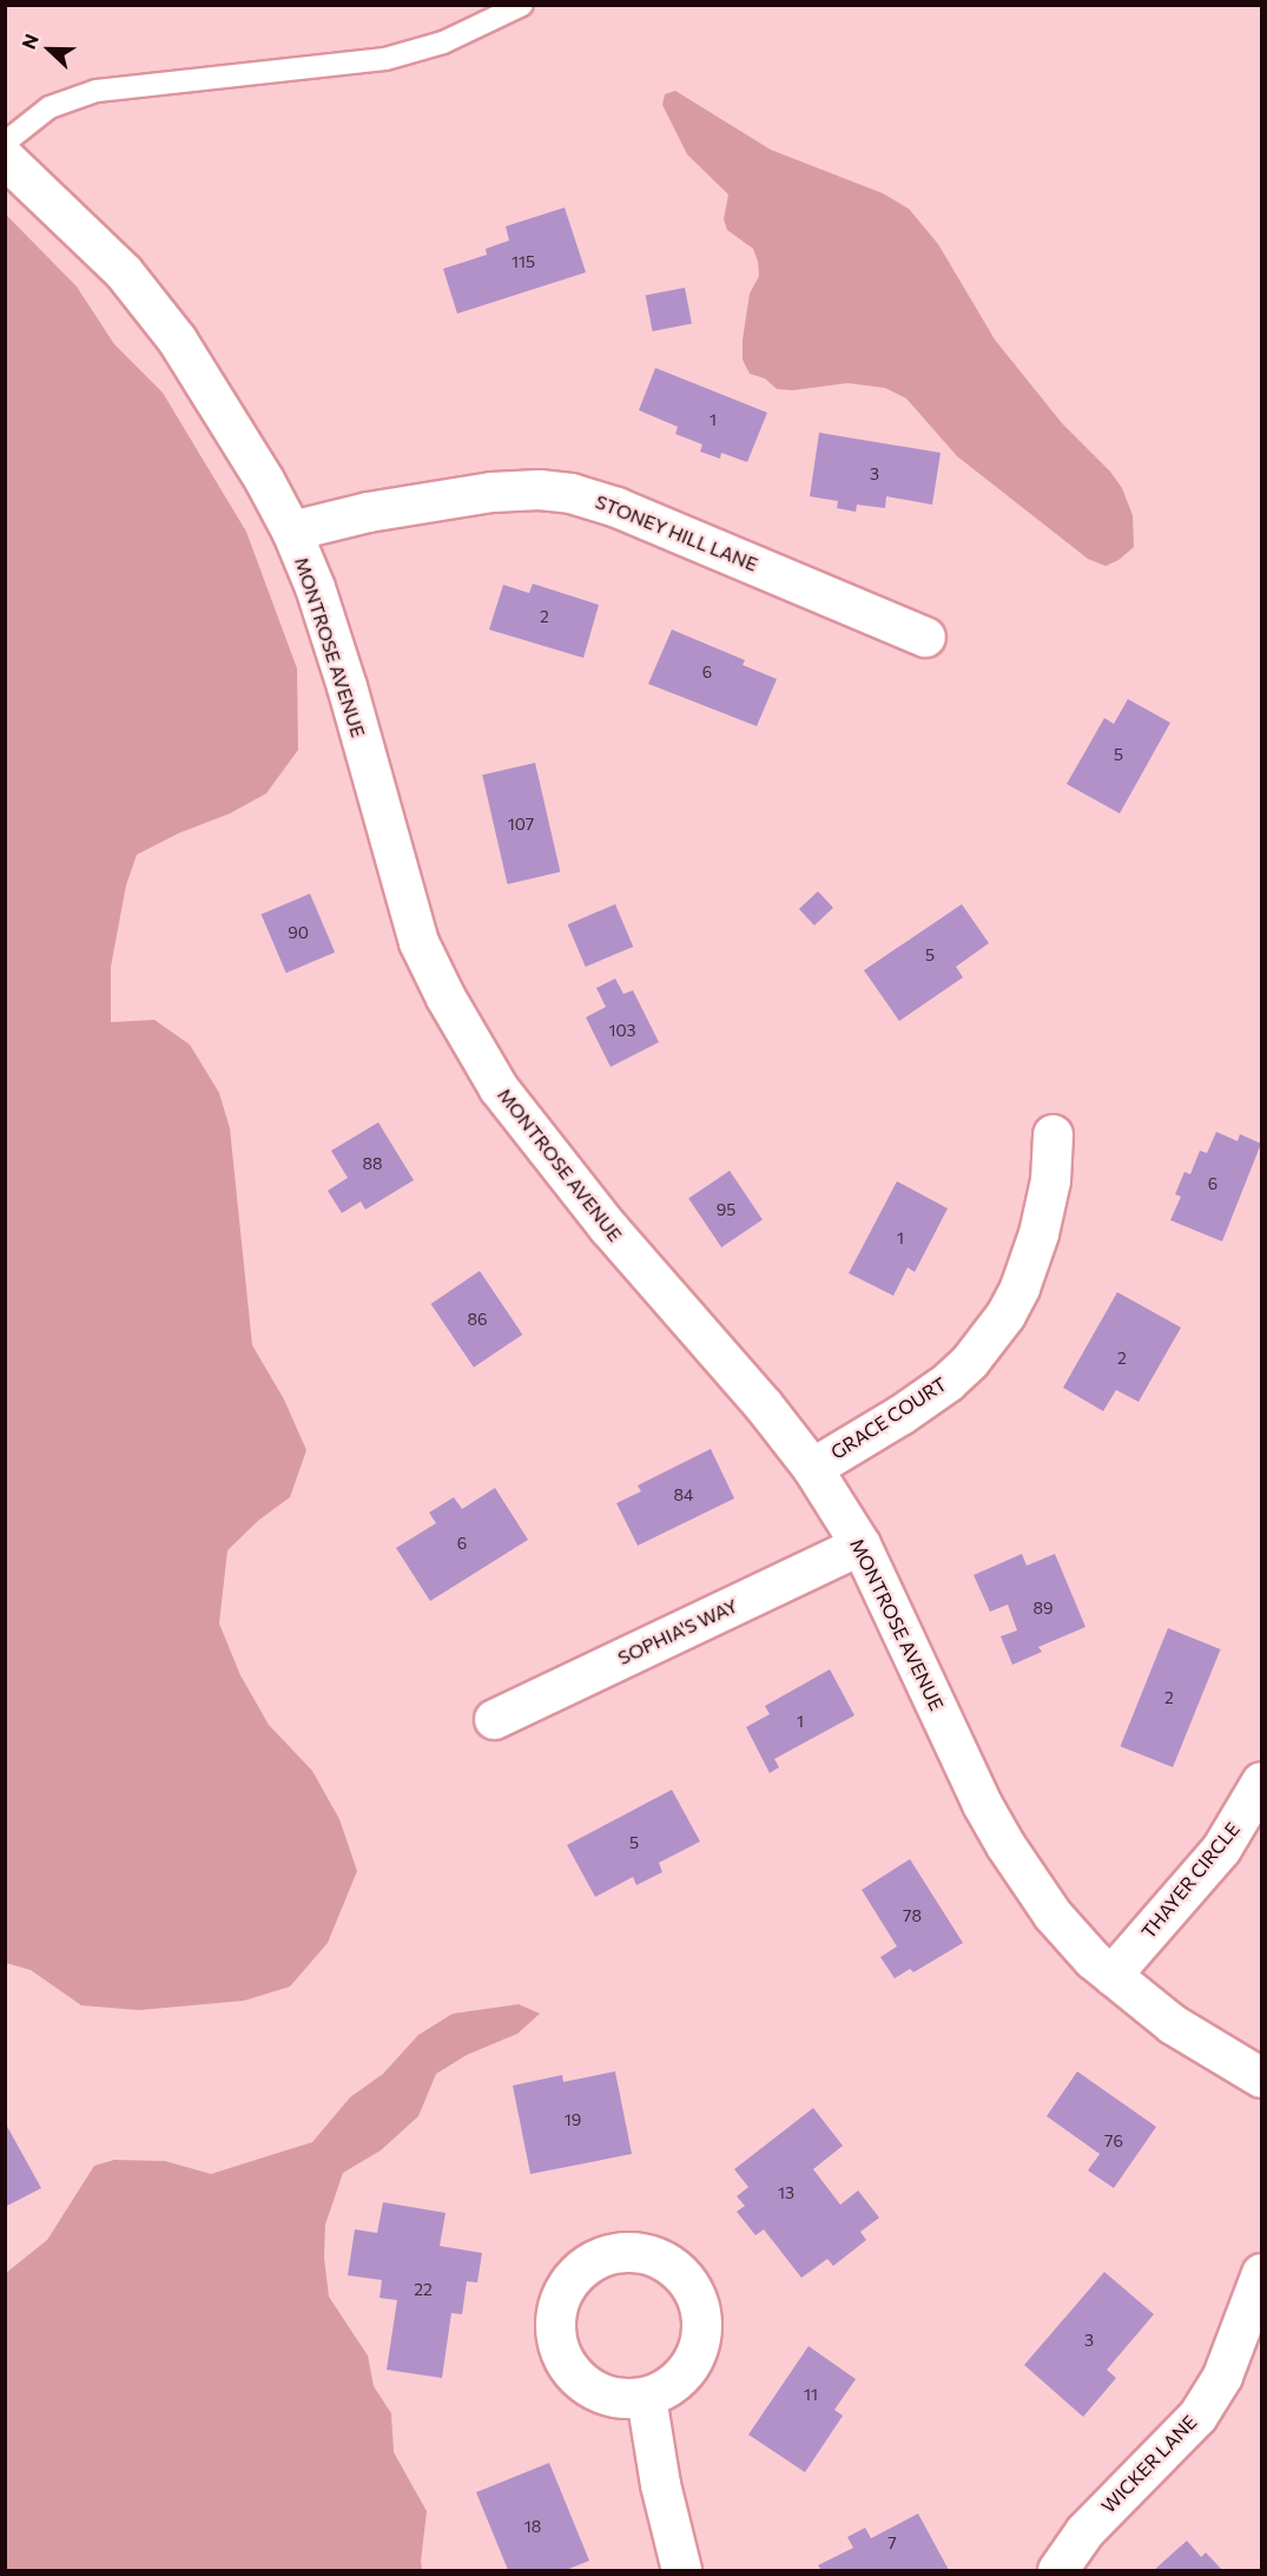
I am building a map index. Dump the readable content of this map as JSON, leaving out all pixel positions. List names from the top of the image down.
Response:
{
  "streets": {
    "main road": [
      "STONEY HILL LANE",
      "MONTROSE AVENUE",
      "GRACE COURT",
      "SOPHIA'S WAY",
      "THAYER CIRCLE",
      "WICKER LANE"
    ]
  },
  "crossings": [
    ["STONEY HILL LANE", "MONTROSE AVENUE"],
    ["MONTROSE AVENUE", "GRACE COURT"],
    ["MONTROSE AVENUE", "SOPHIA'S WAY"],
    ["MONTROSE AVENUE", "THAYER CIRCLE"]
  ],
  "house_numbers": [
    "115",
    "1",
    "3",
    "2",
    "6",
    "5",
    "107",
    "90",
    "5",
    "103",
    "88",
    "6",
    "95",
    "1",
    "86",
    "2",
    "84",
    "6",
    "89",
    "2",
    "1",
    "5",
    "78",
    "19",
    "76",
    "13",
    "22",
    "3",
    "11",
    "18",
    "7"
  ],
  "north": "left"
}
